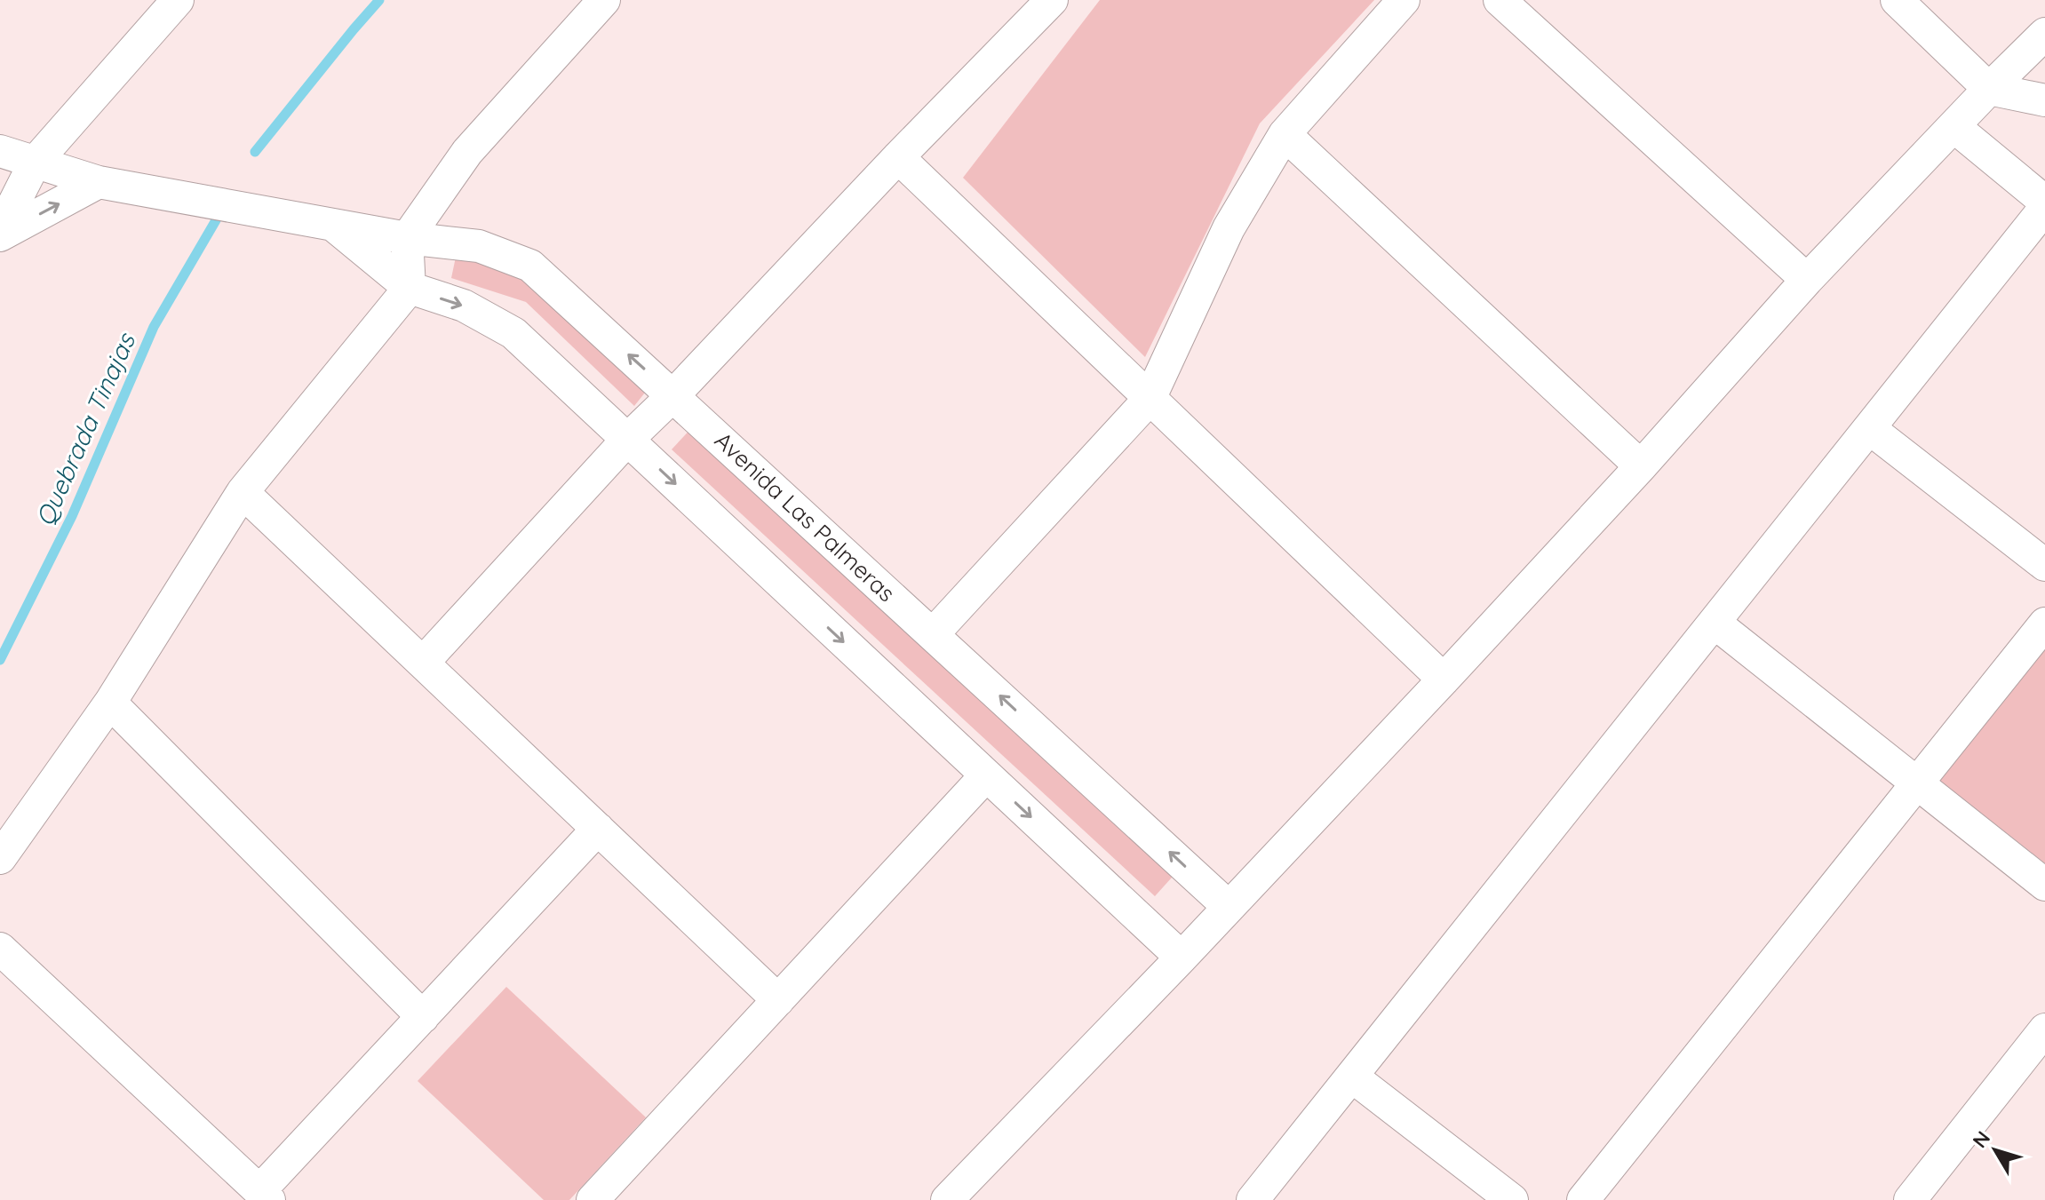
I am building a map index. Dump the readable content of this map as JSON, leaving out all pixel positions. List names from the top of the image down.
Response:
{
  "streets": {
    "street": ["Avenida Las Palmeras"]
  },
  "water": ["Quebrada Tinajas"],
  "north": "top left"
}
